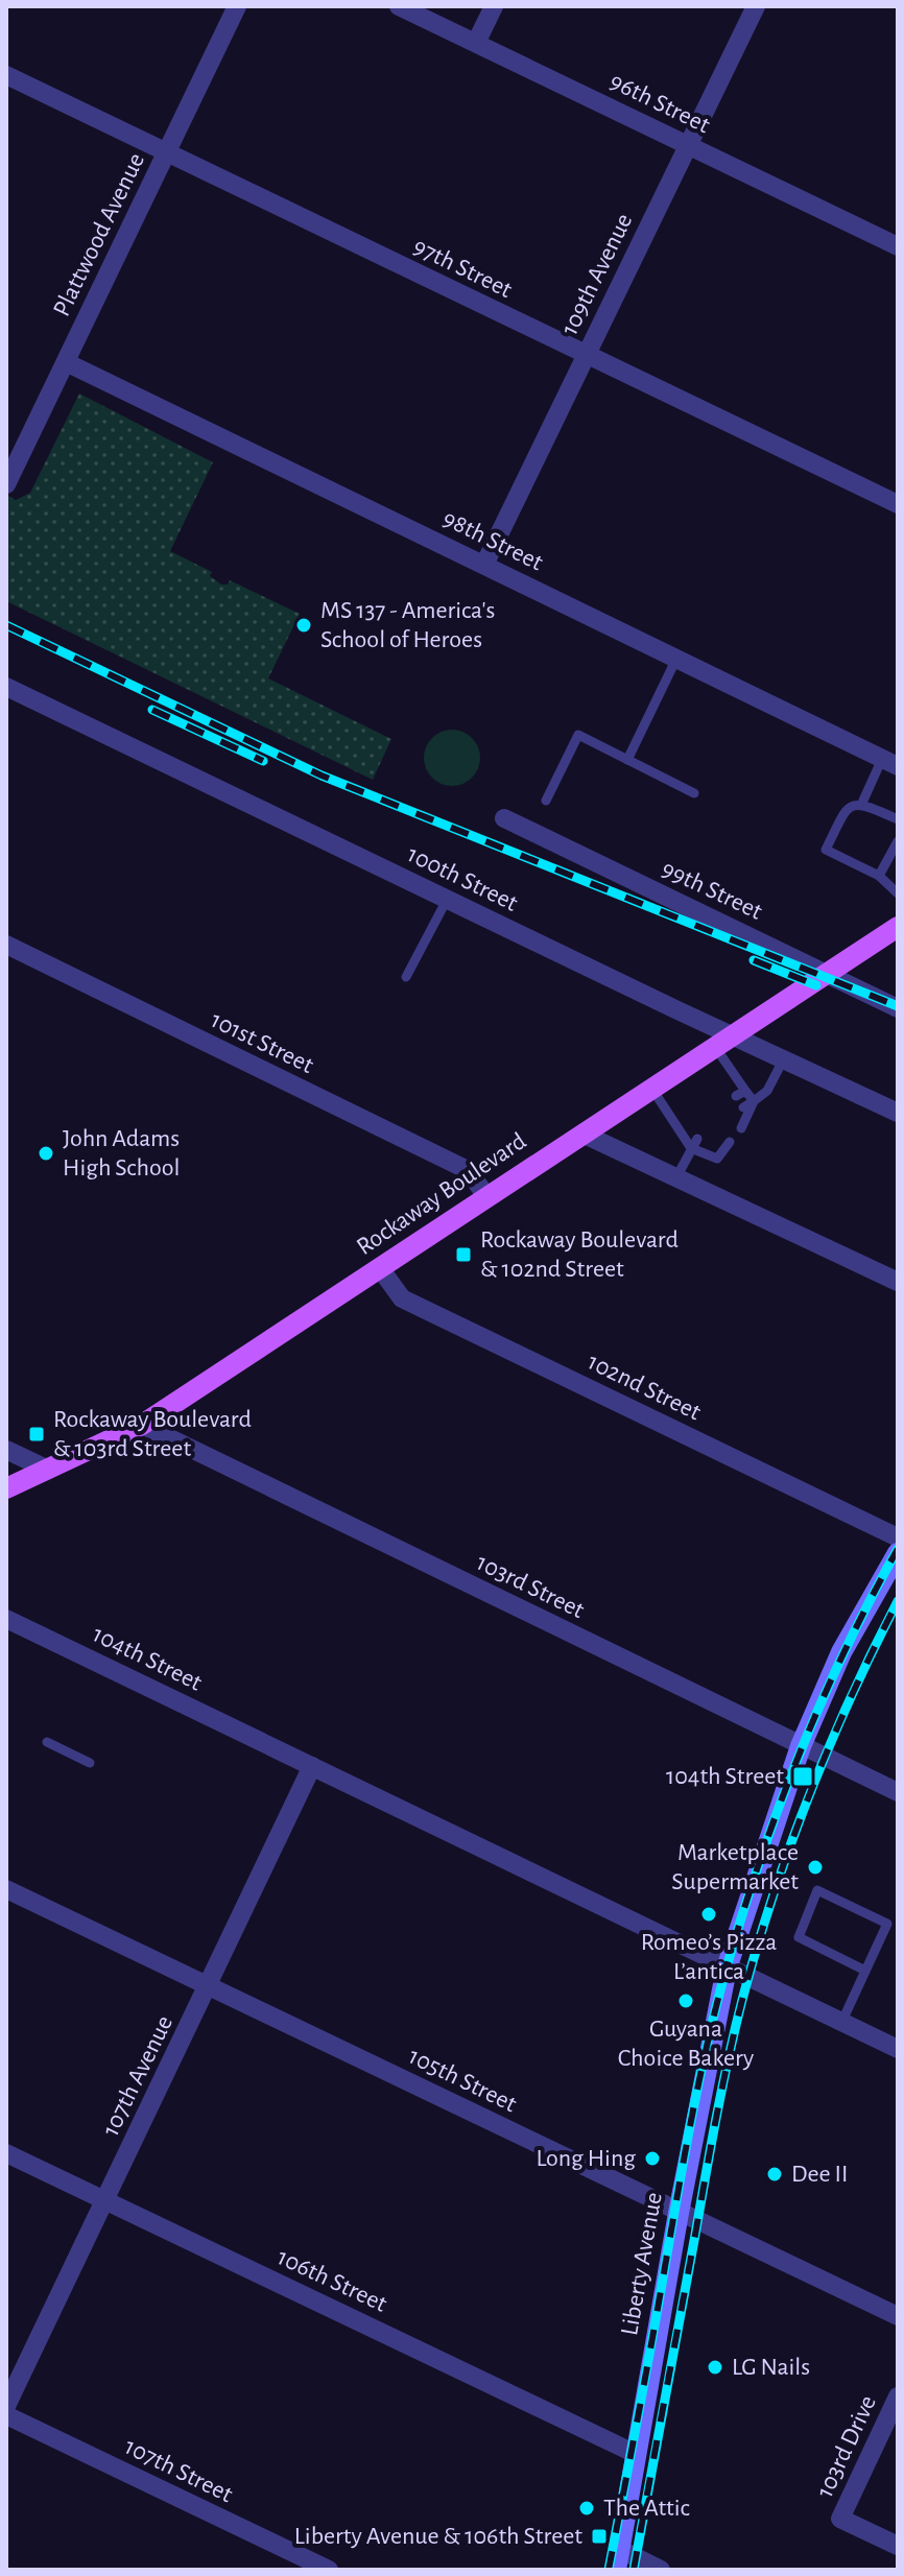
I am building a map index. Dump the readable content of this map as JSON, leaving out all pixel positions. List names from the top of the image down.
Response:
{
  "streets": {
    "main road": ["Rockaway Boulevard"],
    "street": [
      "96th Street",
      "Plattwood Avenue",
      "97th Street",
      "109th Avenue",
      "98th Street",
      "100th Street",
      "99th Street",
      "101st Street",
      "102nd Street",
      "103rd Street",
      "104th Street",
      "107th Avenue",
      "105th Street",
      "Liberty Avenue",
      "106th Street",
      "103rd Drive",
      "107th Street"
    ]
  },
  "crossings": [
    ["96th Street", "109th Avenue"],
    ["Plattwood Avenue", "97th Street"],
    ["Plattwood Avenue", "98th Street"],
    ["97th Street", "109th Avenue"],
    ["109th Avenue", "98th Street"],
    ["100th Street", "Rockaway Boulevard"],
    ["99th Street", "Rockaway Boulevard"],
    ["101st Street", "Rockaway Boulevard"],
    ["Rockaway Boulevard", "102nd Street"],
    ["Rockaway Boulevard", "103rd Street"],
    ["103rd Street", "Liberty Avenue"],
    ["104th Street", "107th Avenue"],
    ["104th Street", "Liberty Avenue"],
    ["107th Avenue", "105th Street"],
    ["107th Avenue", "106th Street"],
    ["105th Street", "Liberty Avenue"],
    ["Liberty Avenue", "106th Street"]
  ],
  "places": {
    "other": [
      "MS 137 - America's School of Heroes",
      "John Adams High School",
      "Marketplace Supermarket",
      "Romeo’s Pizza L’antica",
      "Guyana Choice Bakery",
      "Long Hing",
      "Dee II",
      "LG Nails",
      "The Attic"
    ],
    "transit": [
      "Rockaway Boulevard & 102nd Street",
      "Rockaway Boulevard & 103rd Street",
      "104th Street",
      "Liberty Avenue & 106th Street"
    ]
  }
}
